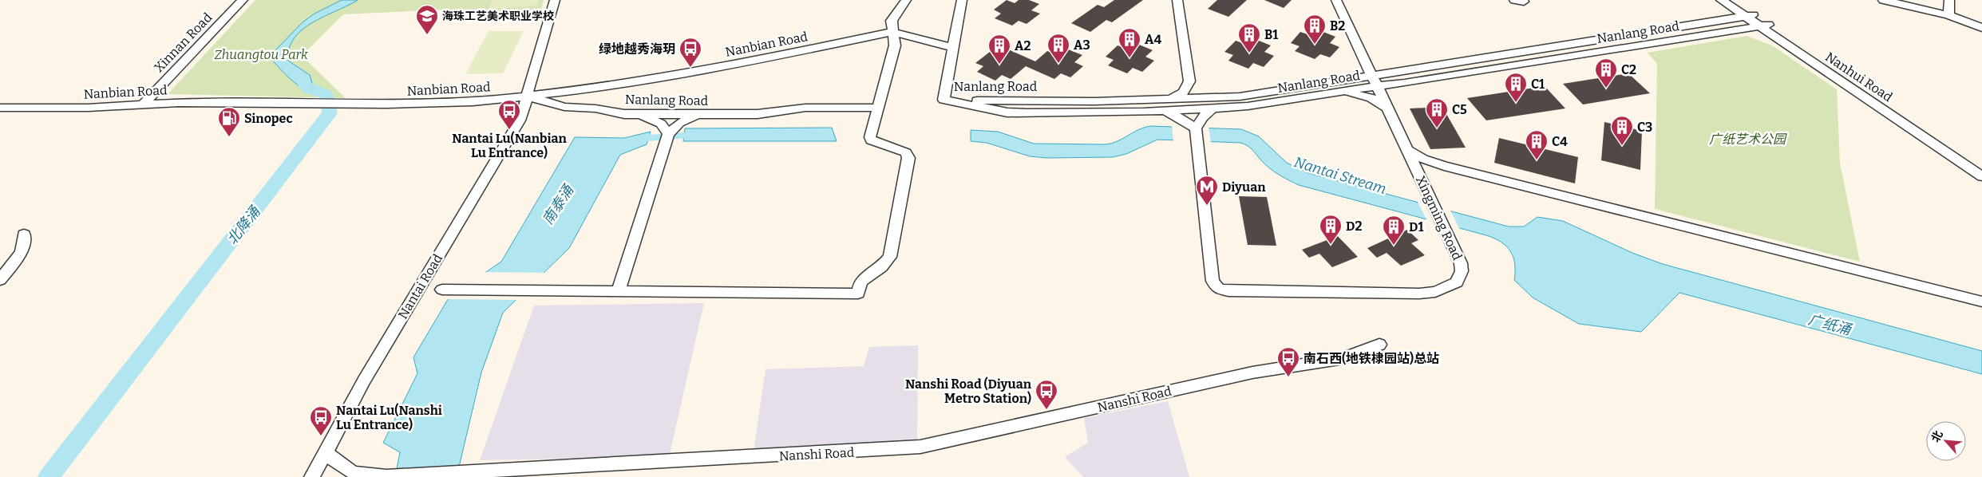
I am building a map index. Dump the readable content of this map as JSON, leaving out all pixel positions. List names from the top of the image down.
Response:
{
  "streets": {
    "street": [
      "Nanlang Road",
      "Xinnan Road",
      "Nanbian Road",
      "Nanhui Road",
      "Xingming Road",
      "Nantai Road",
      "Nanshi Road"
    ]
  },
  "crossings": [
    ["Nanlang Road", "Nanbian Road"],
    ["Nanlang Road", "Nanhui Road"],
    ["Nanlang Road", "Xingming Road"],
    ["Nanlang Road", "Nantai Road"],
    ["Xinnan Road", "Nanbian Road"],
    ["Nanbian Road", "Nantai Road"],
    ["Nantai Road", "Nanshi Road"]
  ],
  "water": [
    "Nantai Stream",
    "南泰涌",
    "北降涌",
    "广纸涌"
  ],
  "parks": ["Zhuangtou Park", "广纸艺术公园"],
  "places": {
    "school or university": ["海珠工艺美术职业学校"],
    "building": [
      "B2",
      "B1",
      "A4",
      "A3",
      "A2",
      "C2",
      "C1",
      "C5",
      "C3",
      "C4",
      "D2",
      "D1"
    ],
    "bus stop": [
      "绿地越秀海玥",
      "Nantai Lu(Nanbian Lu Entrance)",
      "南石西(地铁棣园站)总站",
      "Nanshi Road (Diyuan Metro Station)",
      "Nantai Lu(Nanshi Lu Entrance)"
    ],
    "fuel station": ["Sinopec"],
    "metro station": ["Diyuan"]
  },
  "north": "top left"
}
